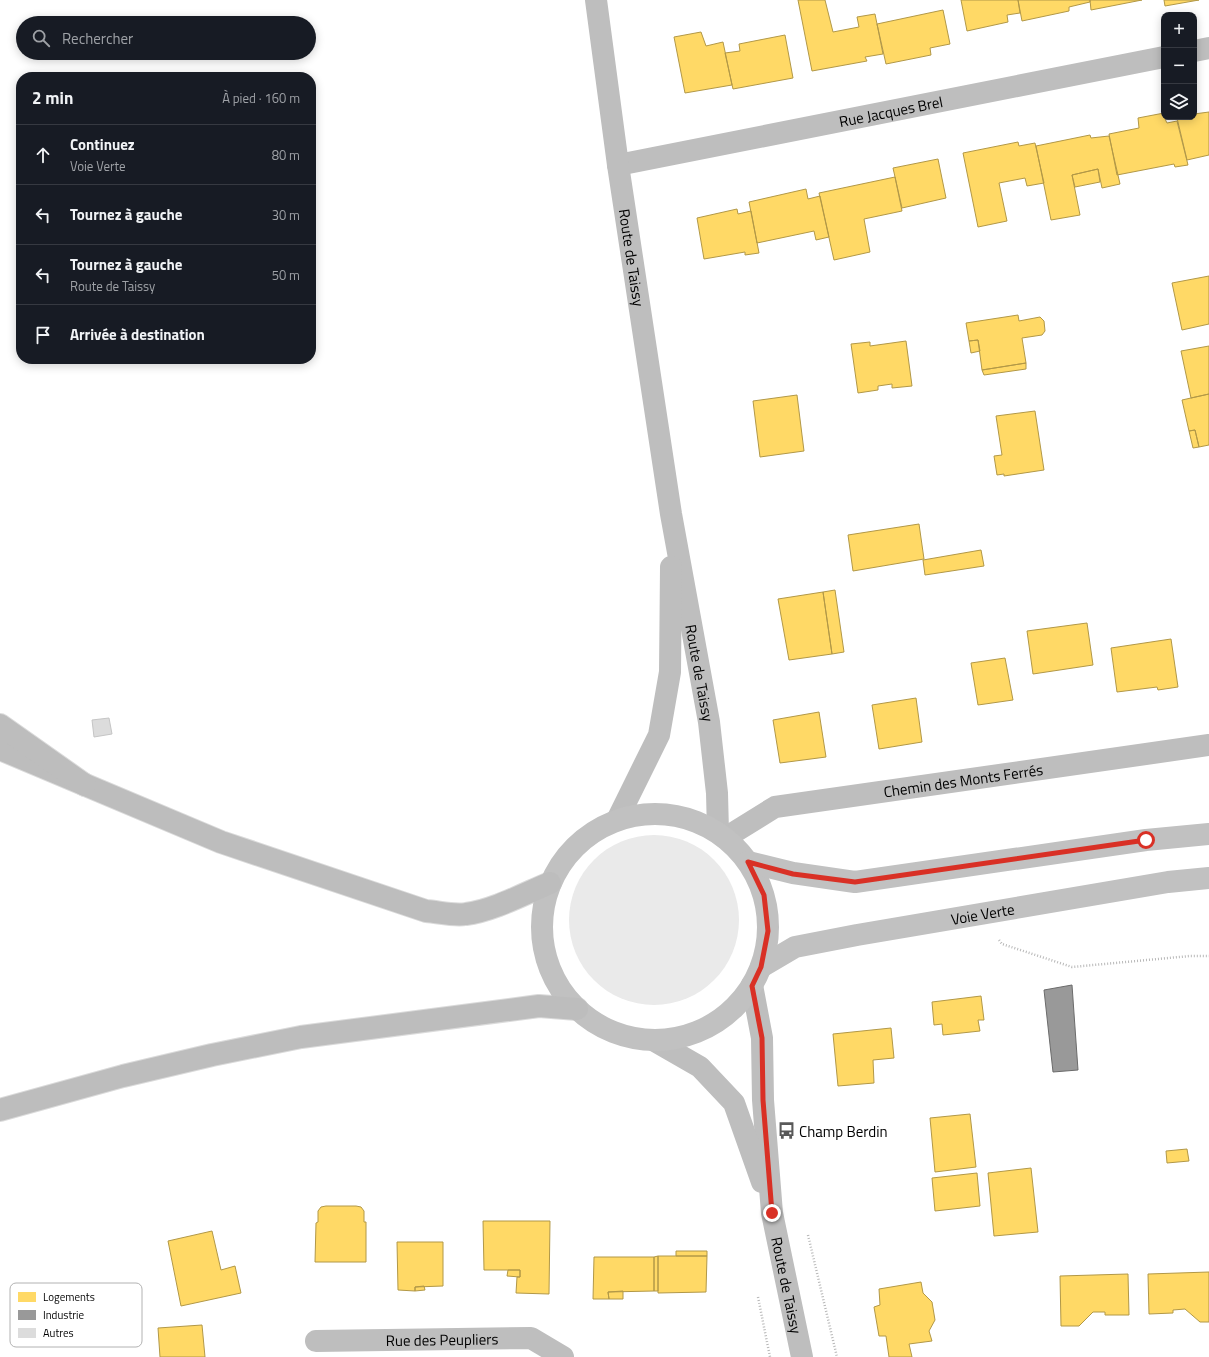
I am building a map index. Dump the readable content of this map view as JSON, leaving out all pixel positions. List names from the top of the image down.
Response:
{
  "streets": {
    "main road": ["Voie Verte"],
    "street": [
      "Rue Jacques Brel",
      "Route de Taissy",
      "Chemin des Monts Ferrés",
      "Rue des Peupliers"
    ]
  },
  "crossings": [
    ["Rue Jacques Brel", "Route de Taissy"],
    ["Route de Taissy", "Chemin des Monts Ferrés"],
    ["Route de Taissy", "Voie Verte"]
  ],
  "places": {
    "bus stop": ["Champ Berdin"]
  },
  "legend": ["Logements", "Industrie", "Autres"],
  "page": {
    "map_buttons": ["+", "−"],
    "search": "Rechercher",
    "heading": ["2 min", "À pied · 160 m"],
    "list": [
      ["Continuez", "Voie Verte", "80 m"],
      ["Tournez à gauche", "30 m"],
      ["Tournez à gauche", "Route de Taissy", "50 m"],
      "Arrivée à destination"
    ]
  }
}
